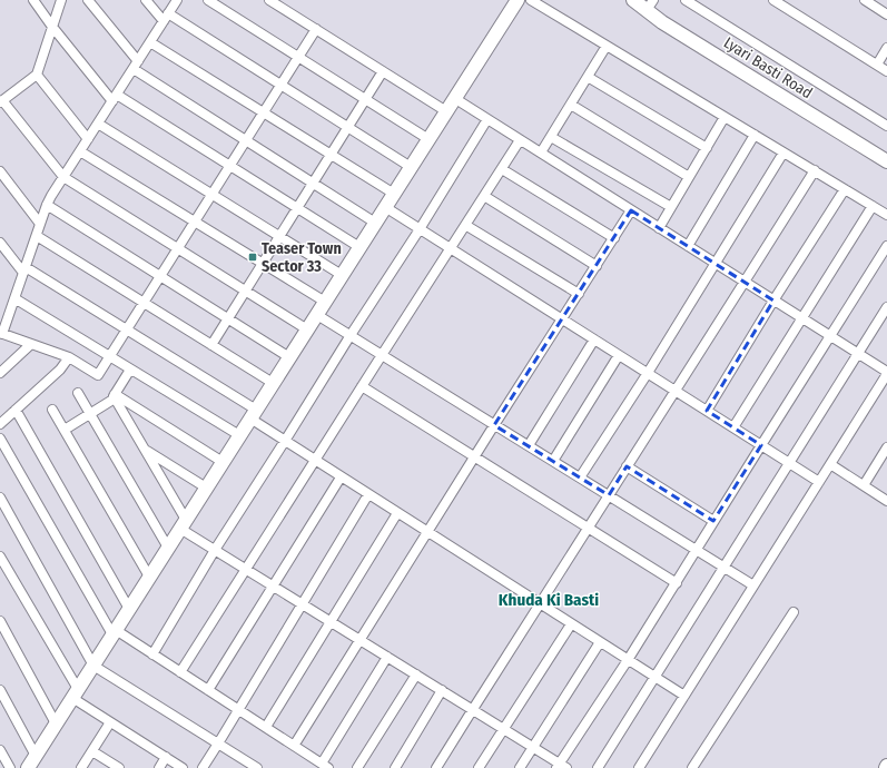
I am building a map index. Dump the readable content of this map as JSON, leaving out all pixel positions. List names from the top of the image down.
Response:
{
  "streets": {
    "street": ["Lyari Basti Road"]
  },
  "districts": ["Khuda Ki Basti"],
  "places": {
    "transit": ["Teaser Town Sector 33"]
  }
}
